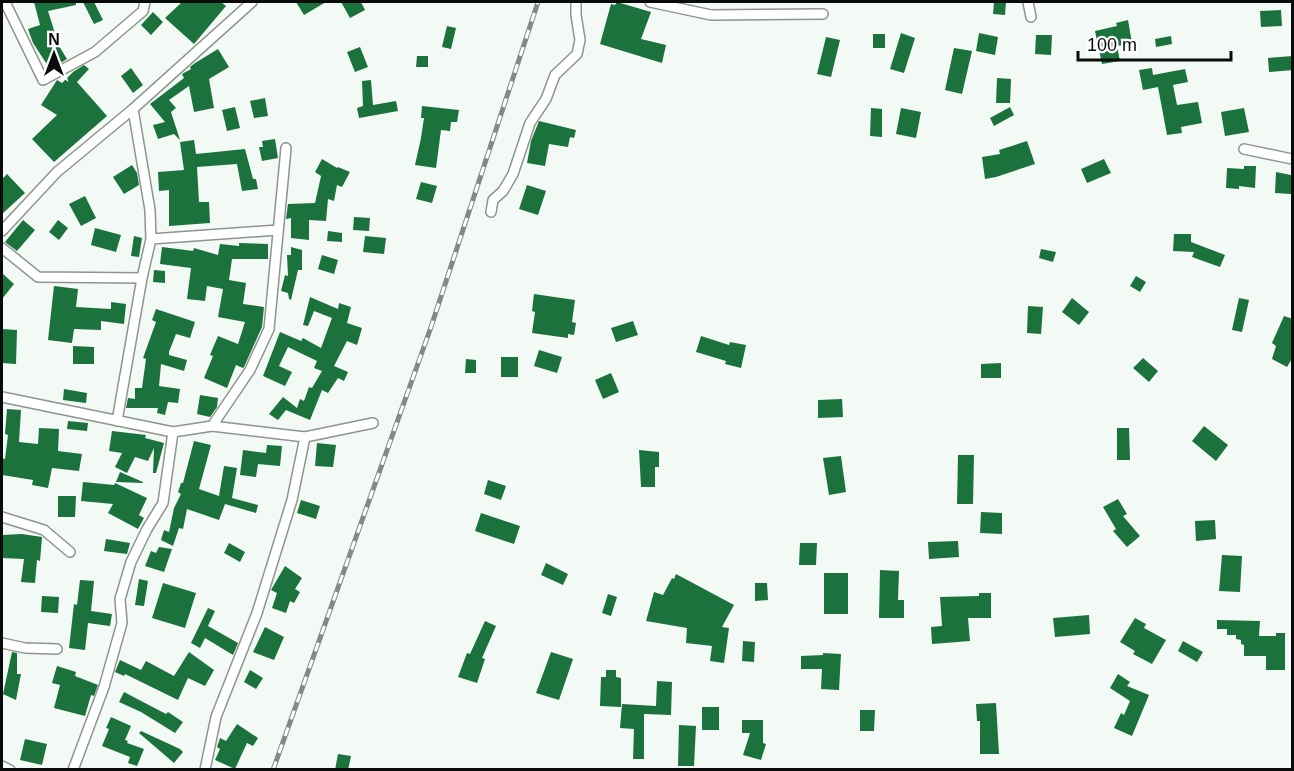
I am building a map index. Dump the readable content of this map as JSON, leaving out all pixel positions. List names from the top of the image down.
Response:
{
  "scale_bar": "100 m",
  "north": "top"
}
